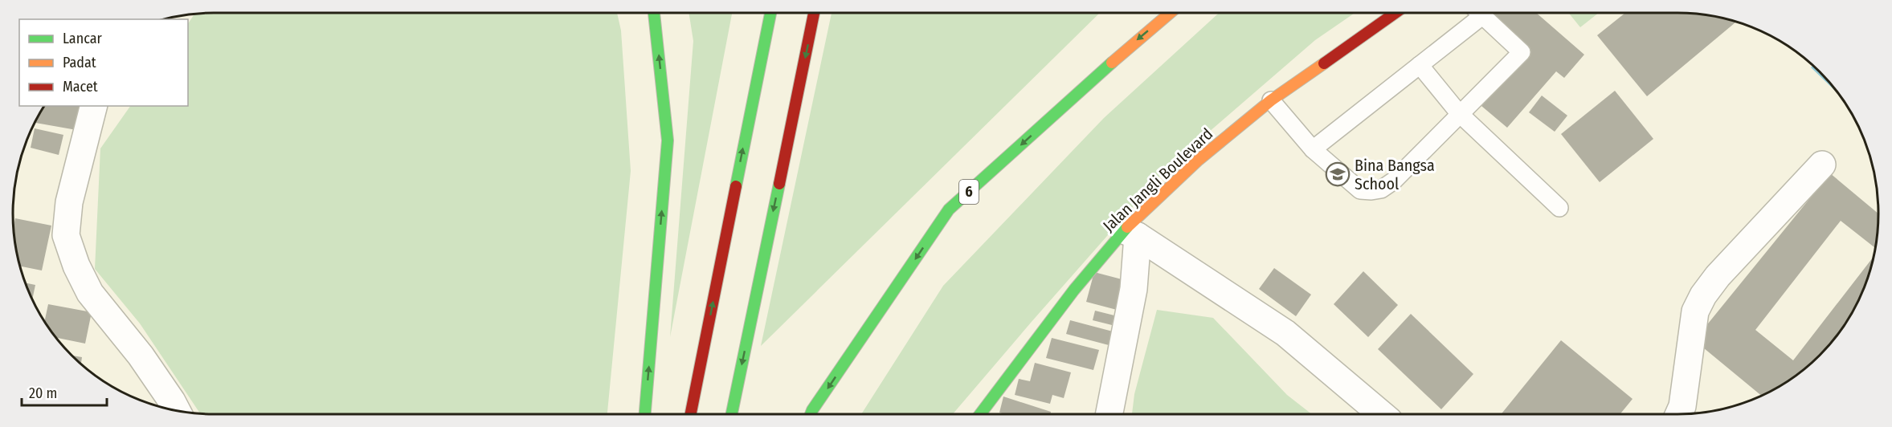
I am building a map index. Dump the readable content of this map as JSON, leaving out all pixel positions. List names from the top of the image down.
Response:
{
  "streets": {
    "main road": ["Jalan Jangli Boulevard", "6"]
  },
  "places": {
    "school or university": ["Bina Bangsa School"]
  },
  "legend": ["Lancar", "Padat", "Macet"],
  "scale_bar": "20 m"
}
